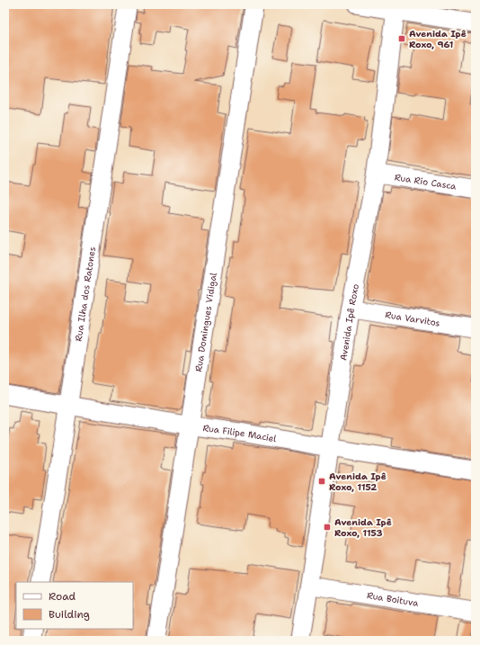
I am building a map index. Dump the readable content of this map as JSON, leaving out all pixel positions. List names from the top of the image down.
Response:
{
  "streets": {
    "street": [
      "Rua Rio Casca",
      "Rua Ilha dos Ratones",
      "Rua Varvitos",
      "Rua Domingues Vidigal",
      "Avenida Ipê Roxo",
      "Rua Filipe Maciel",
      "Rua Boituva"
    ]
  },
  "crossings": [
    ["Rua Rio Casca", "Avenida Ipê Roxo"],
    ["Rua Ilha dos Ratones", "Rua Filipe Maciel"],
    ["Rua Varvitos", "Avenida Ipê Roxo"],
    ["Rua Domingues Vidigal", "Rua Filipe Maciel"],
    ["Avenida Ipê Roxo", "Rua Filipe Maciel"],
    ["Avenida Ipê Roxo", "Rua Boituva"]
  ],
  "places": {
    "transit": ["Avenida Ipê Roxo, 961", "Avenida Ipê Roxo, 1152", "Avenida Ipê Roxo, 1153"]
  },
  "legend": ["Road", "Building"]
}
